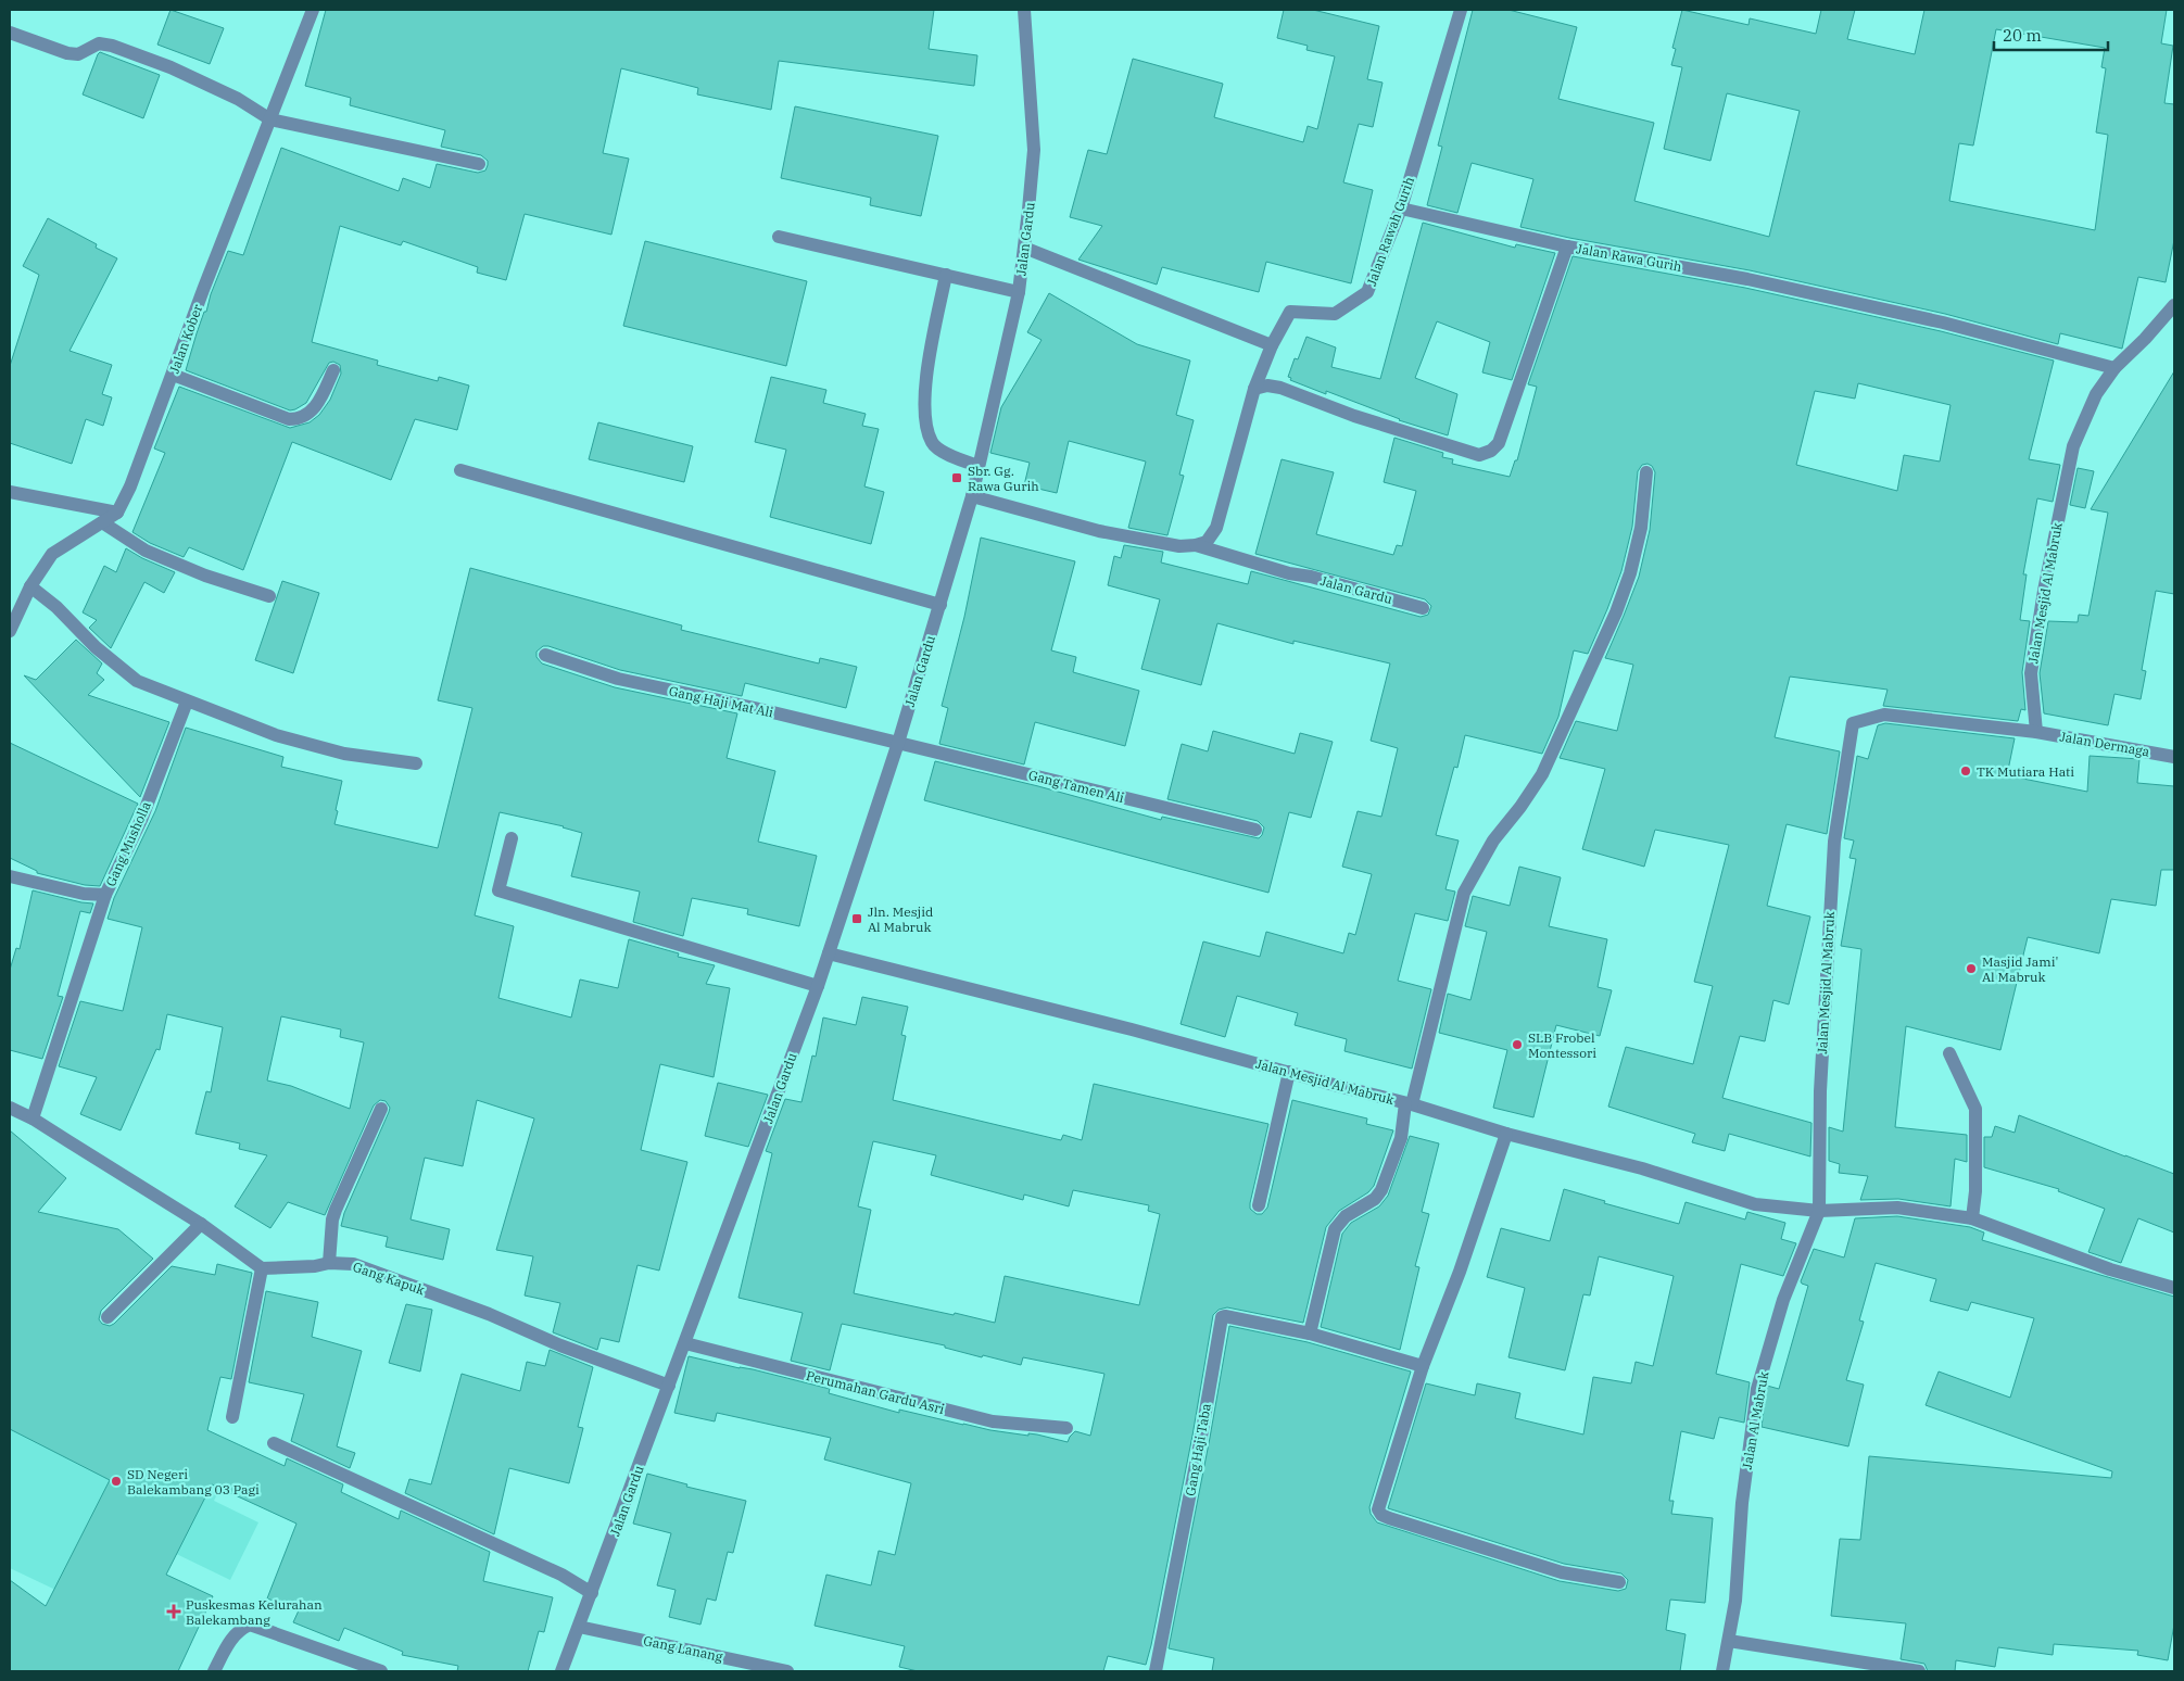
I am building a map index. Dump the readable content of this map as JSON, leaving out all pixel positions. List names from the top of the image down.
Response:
{
  "streets": {
    "street": [
      "Jalan Rawah Gurih",
      "Jalan Gardu",
      "Jalan Rawa Gurih",
      "Jalan Kober",
      "Jalan Mesjid Al Mabruk",
      "Gang Haji Mat Ali",
      "Jalan Dermaga",
      "Gang Tamen Ali",
      "Gang Musholla",
      "Gang Kapuk",
      "Perumahan Gardu Asri",
      "Jalan Al Mabruk",
      "Gang Haji Taba",
      "Gang Lanang"
    ]
  },
  "crossings": [
    ["Jalan Rawah Gurih", "Jalan Rawa Gurih"],
    ["Jalan Gardu", "Jalan Mesjid Al Mabruk"],
    ["Jalan Gardu", "Gang Haji Mat Ali"],
    ["Jalan Gardu", "Gang Tamen Ali"],
    ["Jalan Gardu", "Gang Kapuk"],
    ["Jalan Gardu", "Perumahan Gardu Asri"],
    ["Jalan Gardu", "Gang Lanang"],
    ["Jalan Rawa Gurih", "Jalan Mesjid Al Mabruk"],
    ["Jalan Mesjid Al Mabruk", "Jalan Dermaga"],
    ["Jalan Mesjid Al Mabruk", "Jalan Al Mabruk"],
    ["Gang Haji Mat Ali", "Gang Tamen Ali"]
  ],
  "places": {
    "transit": ["Sbr. Gg. Rawa Gurih", "Jln. Mesjid Al Mabruk"],
    "other": [
      "TK Mutiara Hati",
      "Masjid Jami' Al Mabruk",
      "SLB Frobel Montessori",
      "SD Negeri Balekambang 03 Pagi"
    ],
    "health": ["Puskesmas Kelurahan Balekambang"]
  },
  "scale_bar": "20 m"
}
